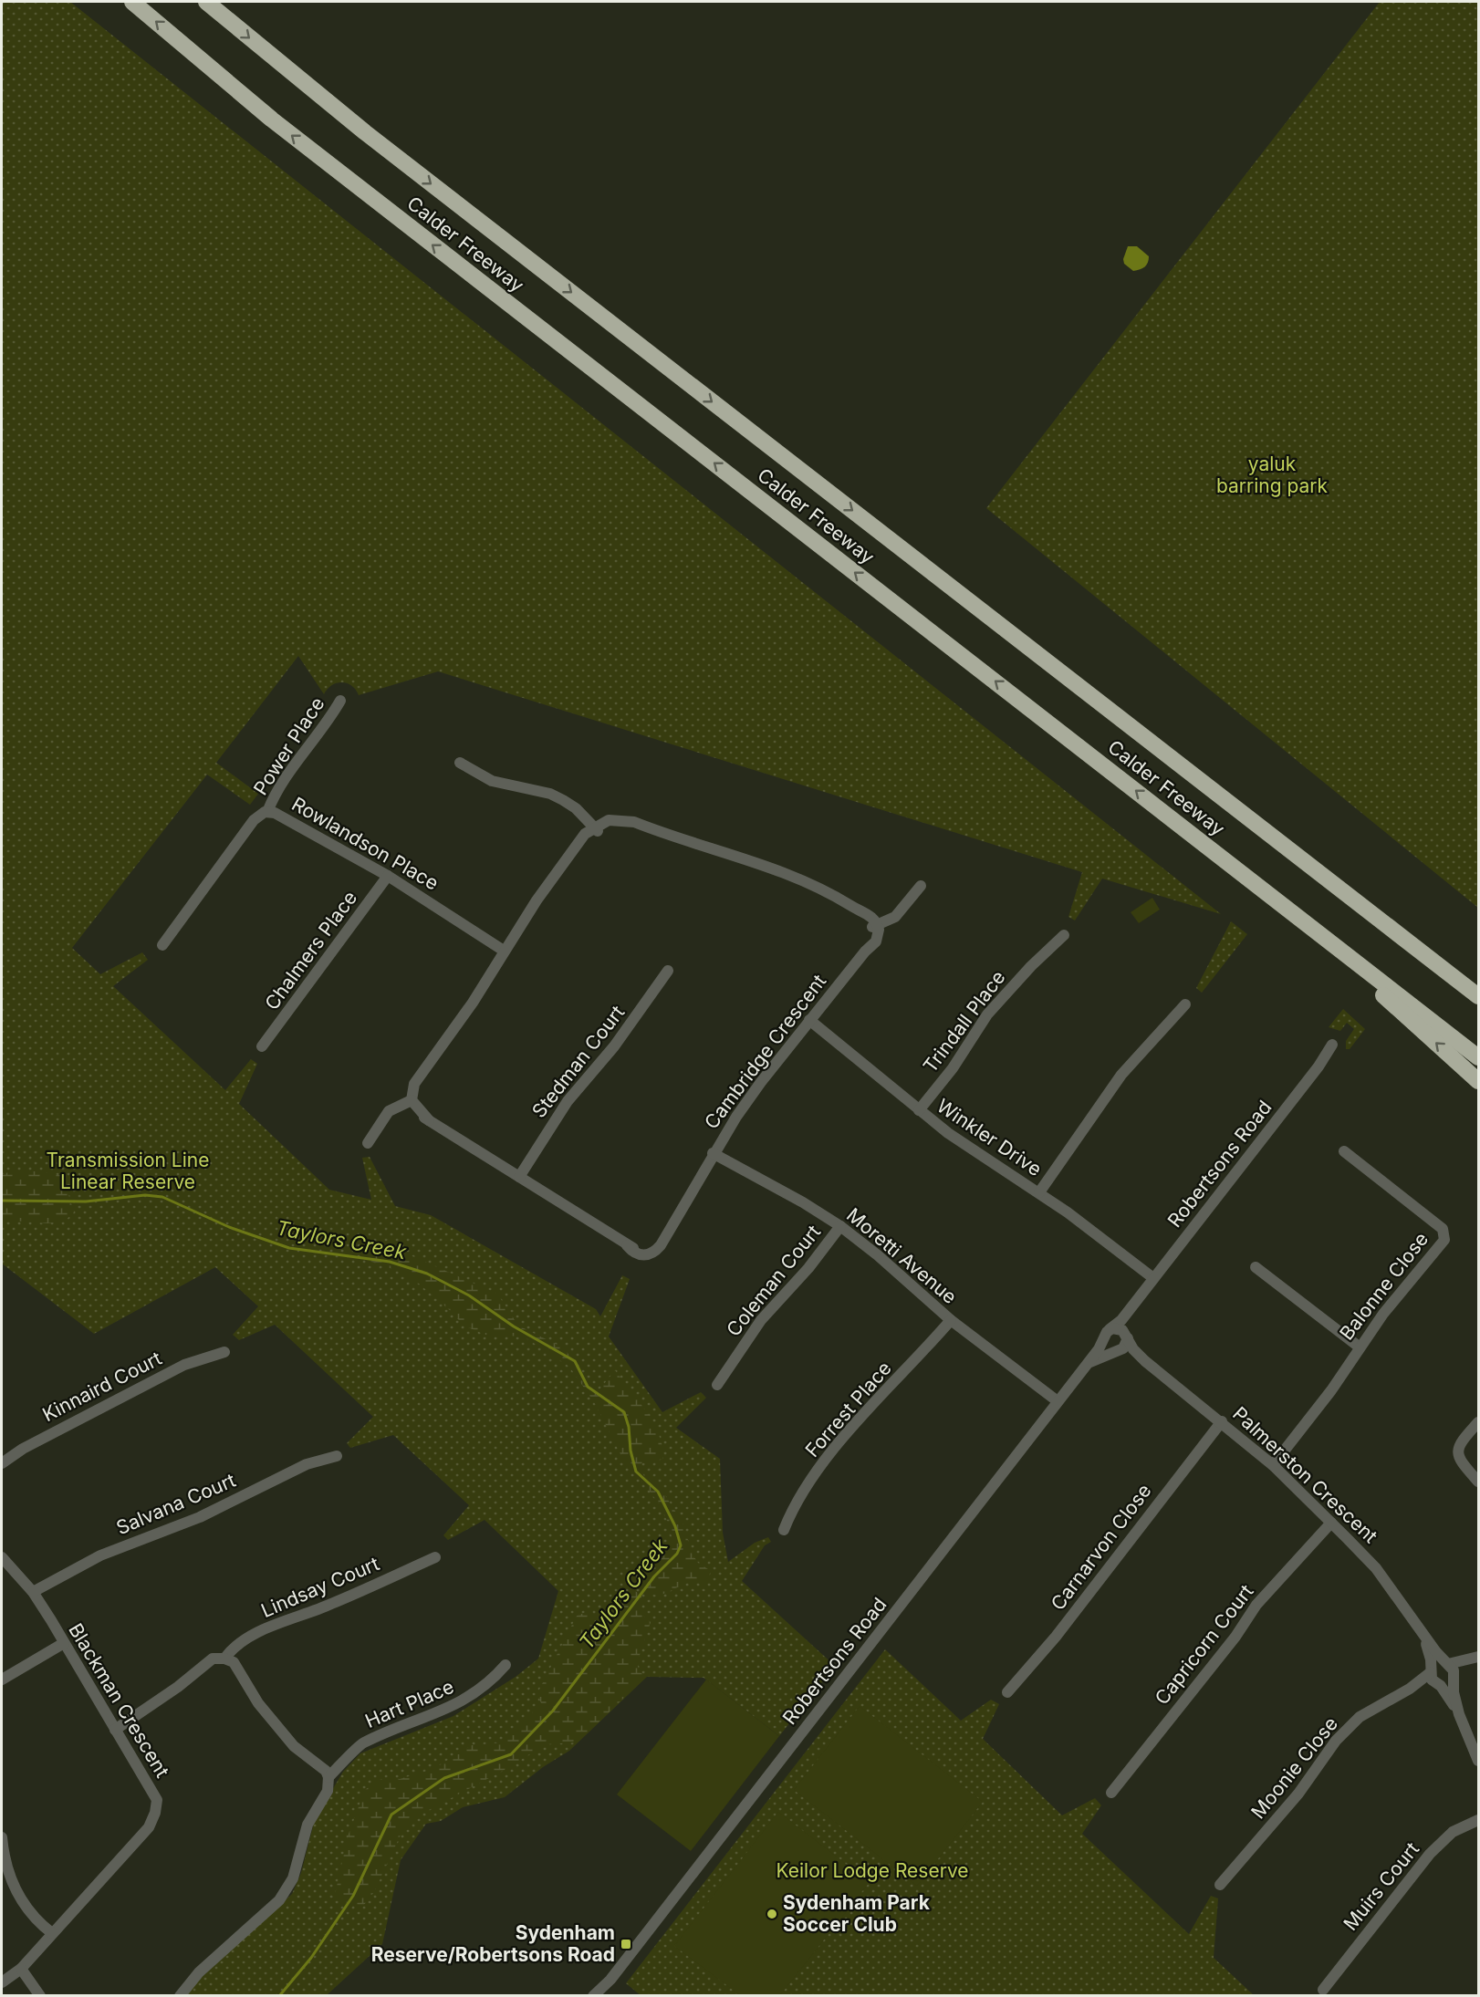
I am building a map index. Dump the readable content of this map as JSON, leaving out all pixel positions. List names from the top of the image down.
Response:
{
  "streets": {
    "highway": ["Calder Freeway"],
    "street": [
      "Power Place",
      "Rowlandson Place",
      "Chalmers Place",
      "Trindall Place",
      "Cambridge Crescent",
      "Stedman Court",
      "Winkler Drive",
      "Robertsons Road",
      "Moretti Avenue",
      "Coleman Court",
      "Balonne Close",
      "Kinnaird Court",
      "Forrest Place",
      "Palmerston Crescent",
      "Salvana Court",
      "Carnarvon Close",
      "Lindsay Court",
      "Capricorn Court",
      "Blackman Crescent",
      "Hart Place",
      "Moonie Close",
      "Muirs Court"
    ]
  },
  "crossings": [
    ["Power Place", "Rowlandson Place"],
    ["Rowlandson Place", "Chalmers Place"],
    ["Trindall Place", "Winkler Drive"],
    ["Cambridge Crescent", "Stedman Court"],
    ["Cambridge Crescent", "Winkler Drive"],
    ["Cambridge Crescent", "Moretti Avenue"],
    ["Winkler Drive", "Robertsons Road"],
    ["Robertsons Road", "Moretti Avenue"],
    ["Robertsons Road", "Palmerston Crescent"],
    ["Moretti Avenue", "Coleman Court"],
    ["Moretti Avenue", "Forrest Place"],
    ["Balonne Close", "Palmerston Crescent"],
    ["Palmerston Crescent", "Carnarvon Close"],
    ["Palmerston Crescent", "Capricorn Court"],
    ["Palmerston Crescent", "Moonie Close"],
    ["Salvana Court", "Blackman Crescent"]
  ],
  "water": ["Taylors Creek"],
  "parks": ["yaluk barring park", "Transmission Line Linear Reserve", "Keilor Lodge Reserve"],
  "places": {
    "other": ["Sydenham Park Soccer Club"],
    "transit": ["Sydenham Reserve/Robertsons Road"]
  }
}
